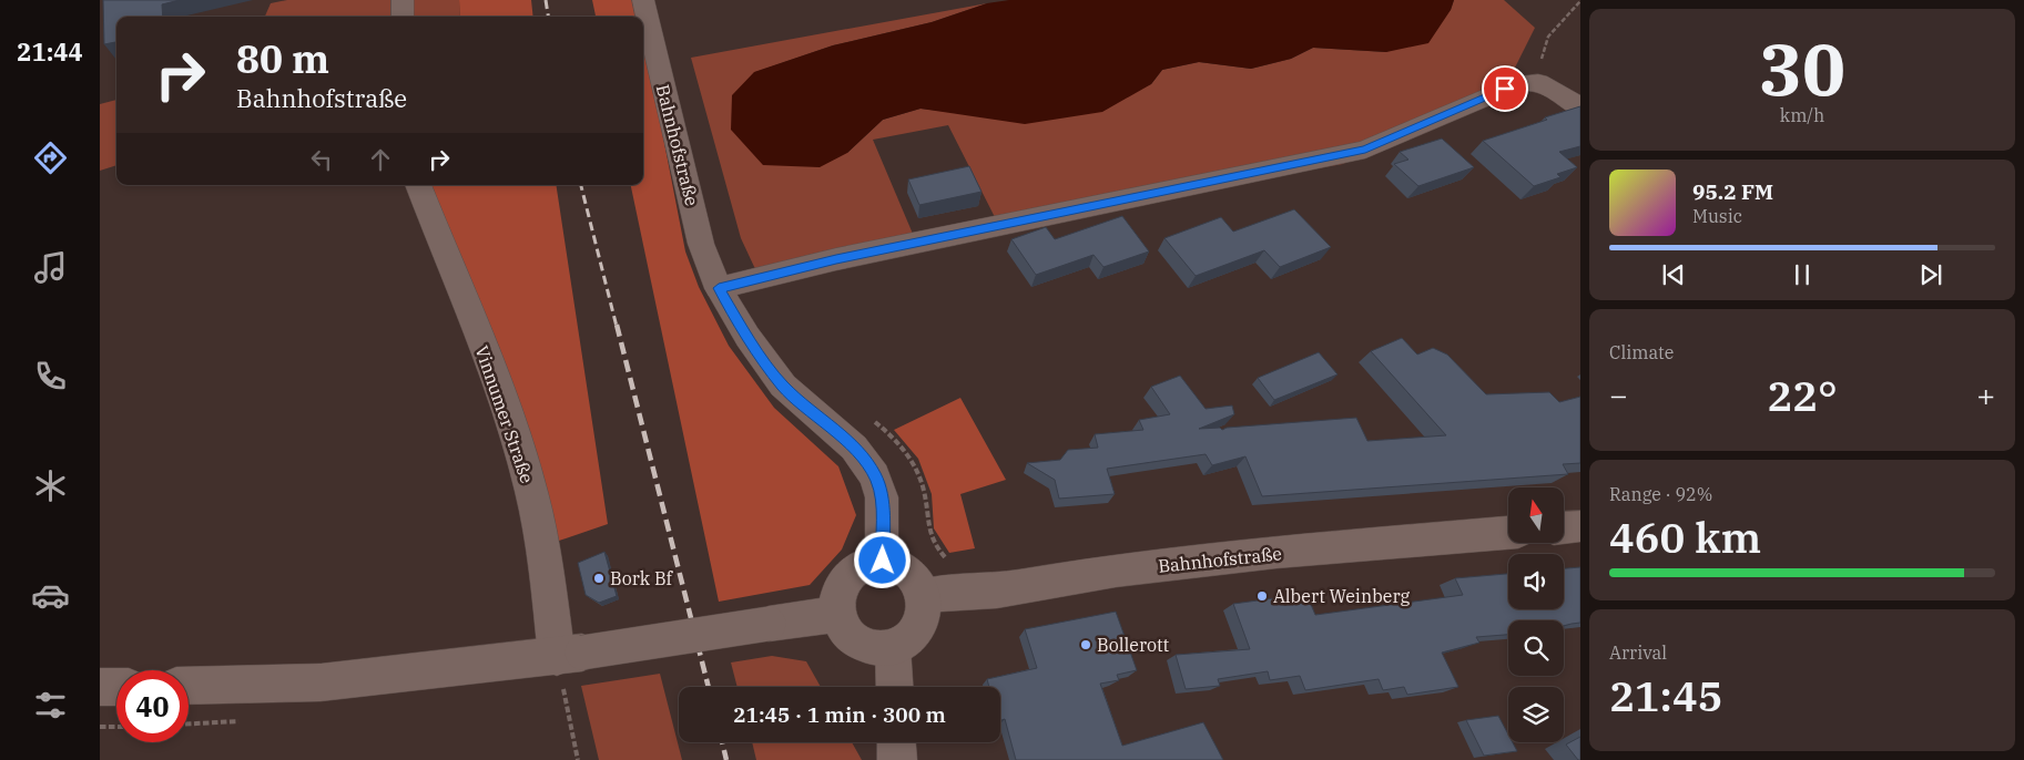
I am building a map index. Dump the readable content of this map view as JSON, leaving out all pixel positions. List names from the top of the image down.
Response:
{
  "streets": {
    "street": ["Bahnhofstraße", "Vinnumer Straße"]
  },
  "places": ["Bork Bf", "Albert Weinberg", "Bollerott"],
  "north": "top",
  "page": {
    "tabs": "21:44",
    "tile": [
      ["30", "km/h"],
      "Climate",
      ["Range · 92%", "460 km"],
      ["Arrival", "21:45"]
    ],
    "turn": ["80 m", "Bahnhofstraße"],
    "song": ["95.2 FM", "Music"],
    "heat": ["−", "22°", "+"],
    "limit": "40",
    "trip": "21:45 · 1 min · 300 m"
  }
}
